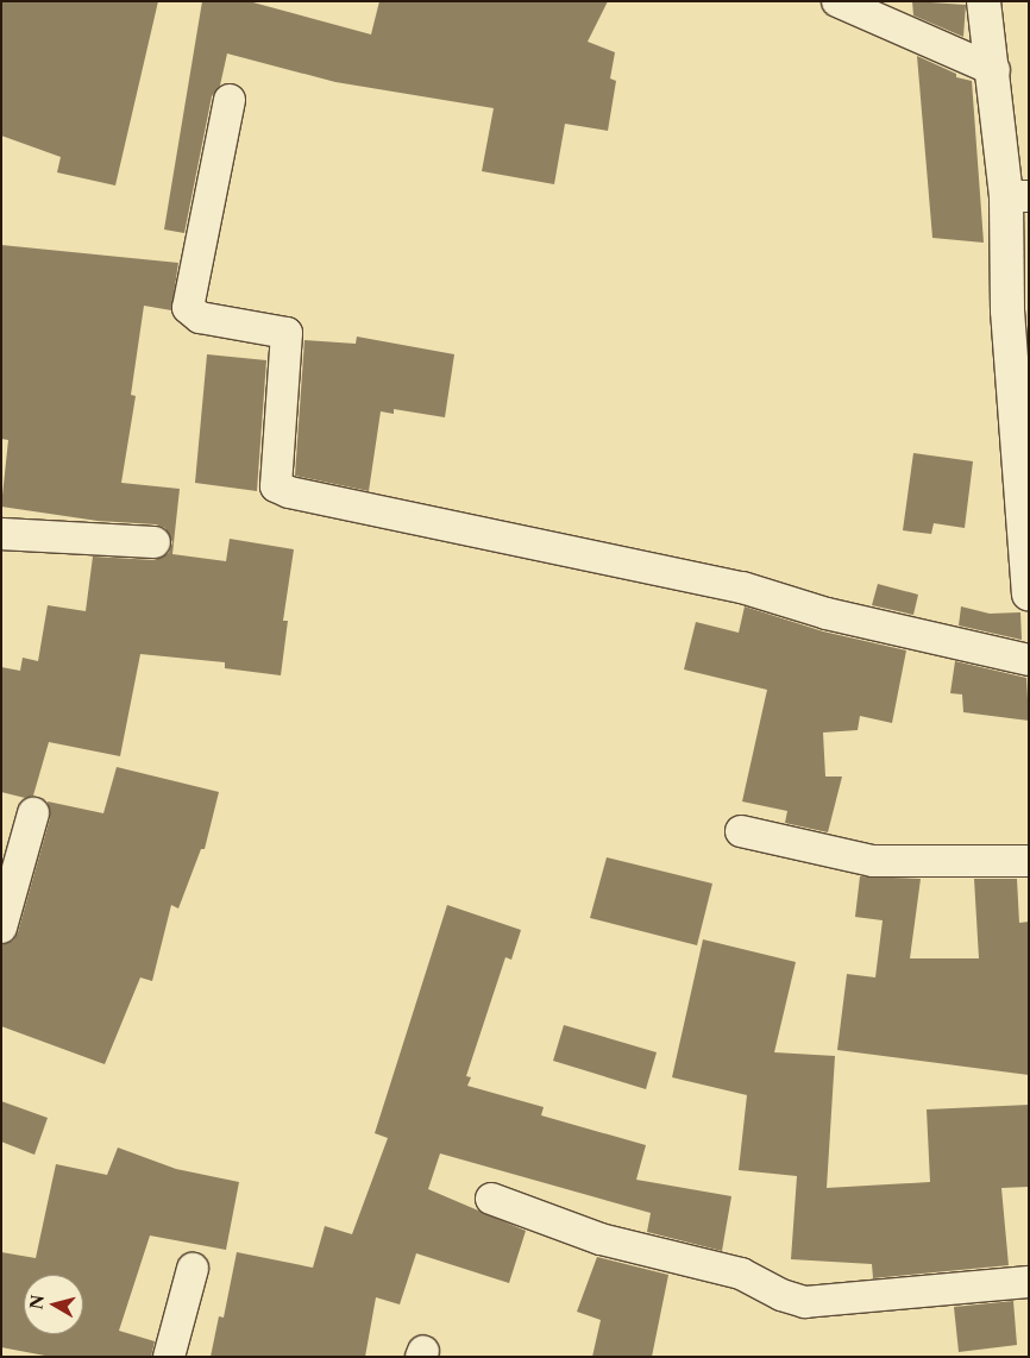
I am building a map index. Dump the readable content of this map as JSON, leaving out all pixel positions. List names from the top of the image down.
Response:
{
  "north": "left"
}
